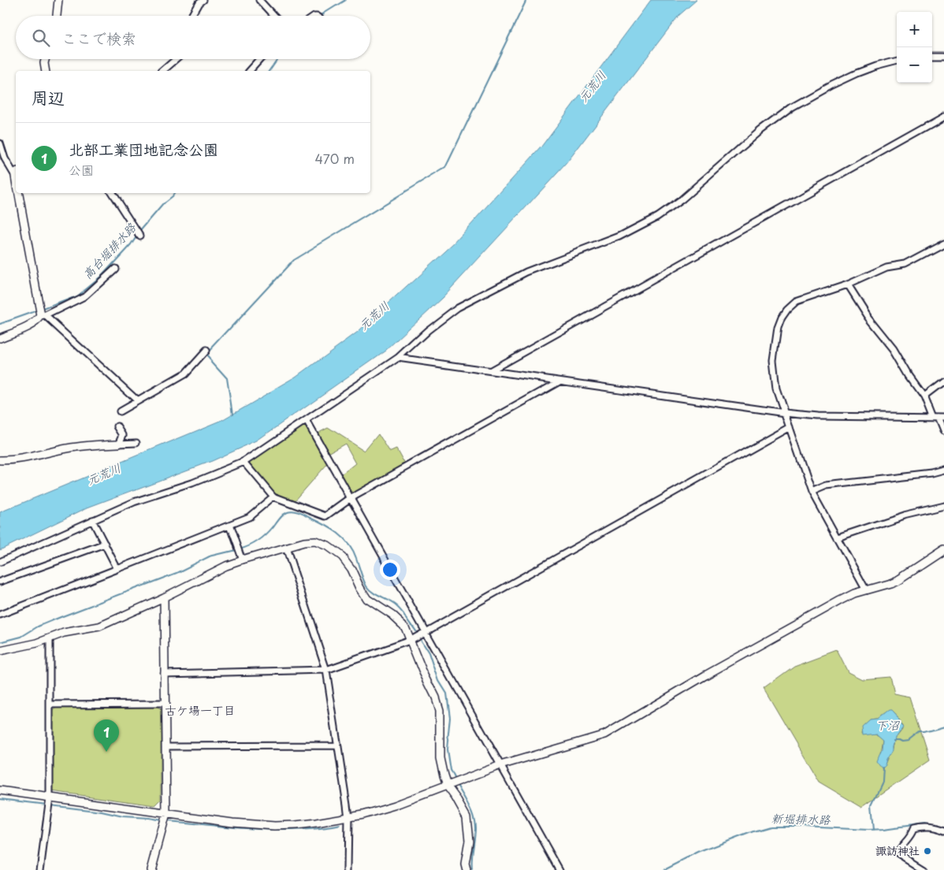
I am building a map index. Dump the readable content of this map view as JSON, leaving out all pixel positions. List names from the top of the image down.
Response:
{
  "districts": ["古ケ場一丁目"],
  "water": [
    "元荒川",
    "高台堀排水路",
    "下沼",
    "新堀排水路"
  ],
  "places": ["諏訪神社"],
  "page": {
    "map_buttons": ["+", "−"],
    "search": "ここで検索",
    "heading": "周辺",
    "list": [
      {
        "mark": "1",
        "name": "北部工業団地記念公園",
        "note": "公園",
        "value": "470 m"
      }
    ],
    "pins": "1"
  }
}
